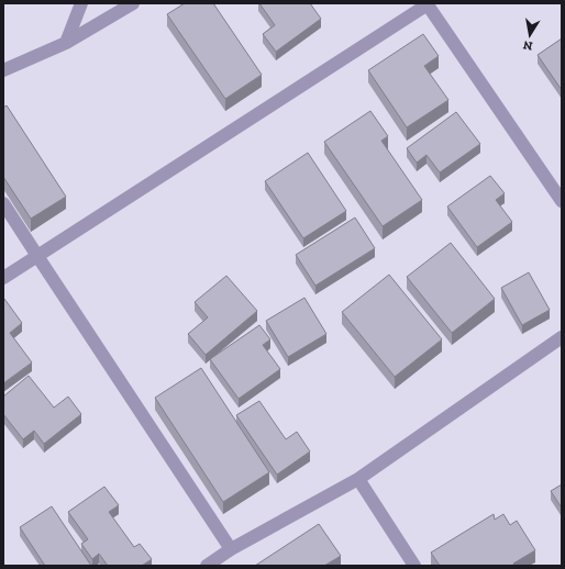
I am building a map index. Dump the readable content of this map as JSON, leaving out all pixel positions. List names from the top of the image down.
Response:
{
  "north": "bottom"
}
